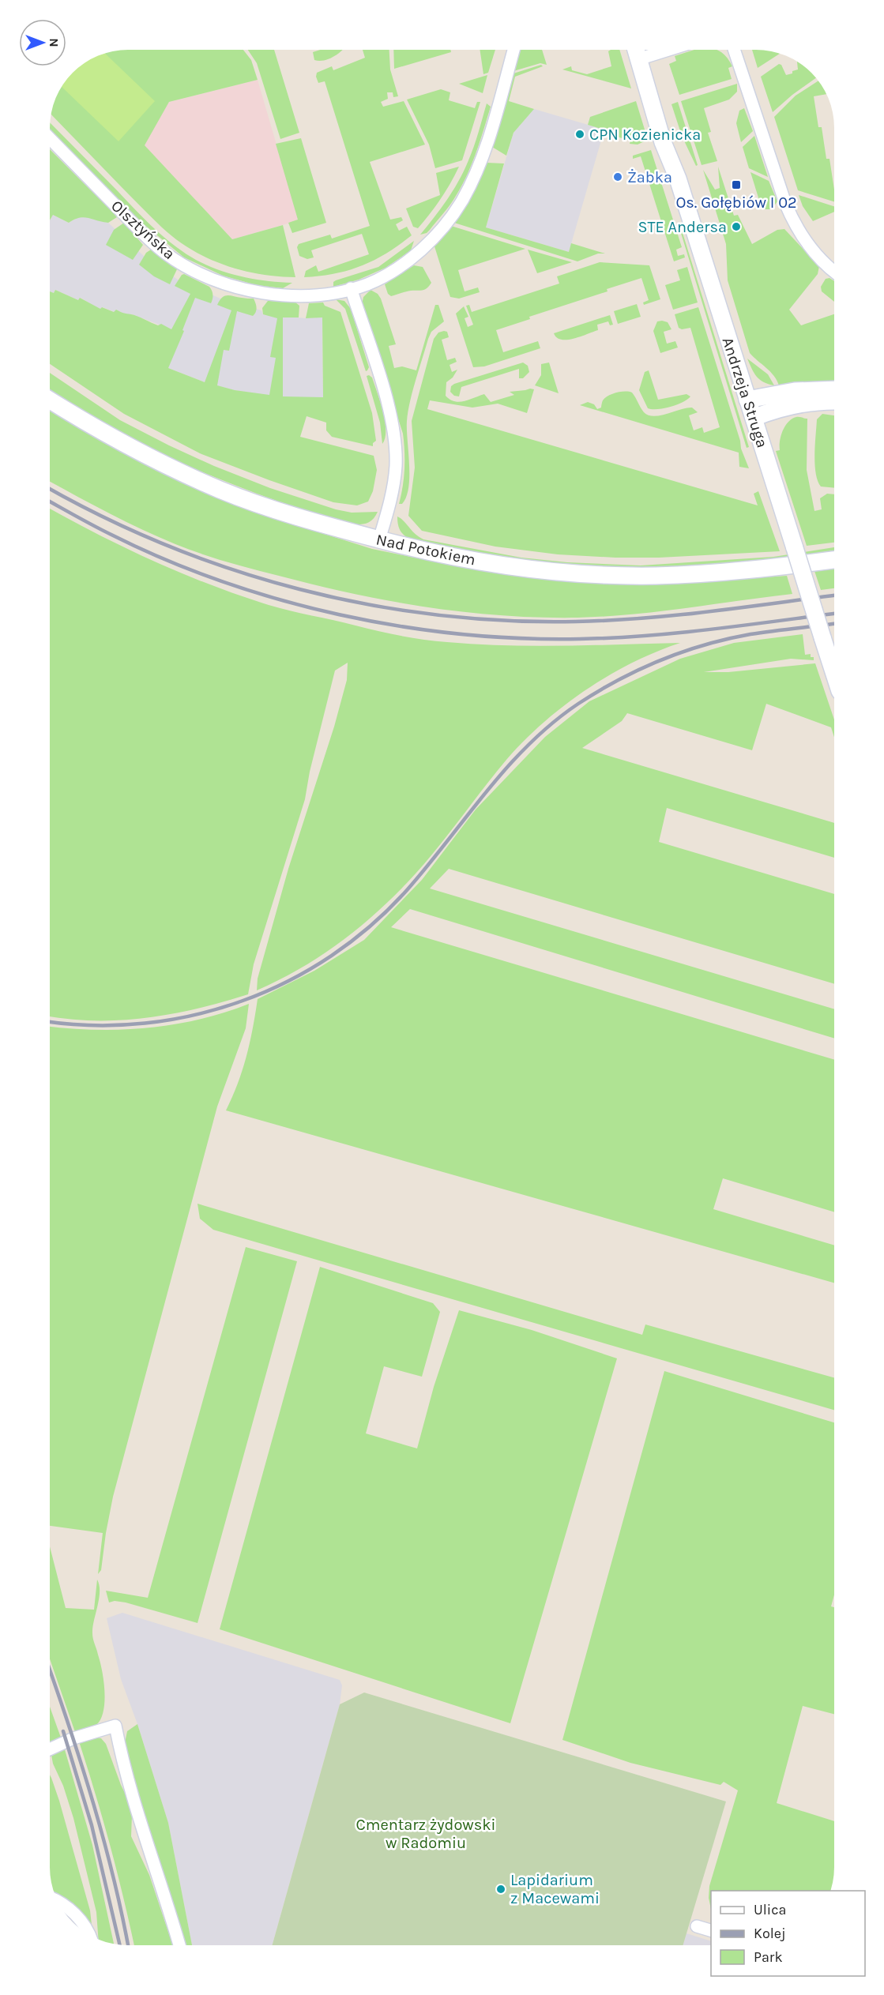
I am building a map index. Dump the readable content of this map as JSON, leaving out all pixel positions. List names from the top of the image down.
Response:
{
  "streets": {
    "main road": ["Andrzeja Struga", "Nad Potokiem"],
    "street": ["Olsztyńska"]
  },
  "parks": ["Cmentarz żydowski w Radomiu"],
  "places": {
    "other": [
      "CPN Kozienicka",
      "Żabka",
      "STE Andersa",
      "Lapidarium z Macewami"
    ],
    "transit": ["Os. Gołębiów I 02"]
  },
  "legend": ["Ulica", "Kolej", "Park"],
  "north": "right"
}
